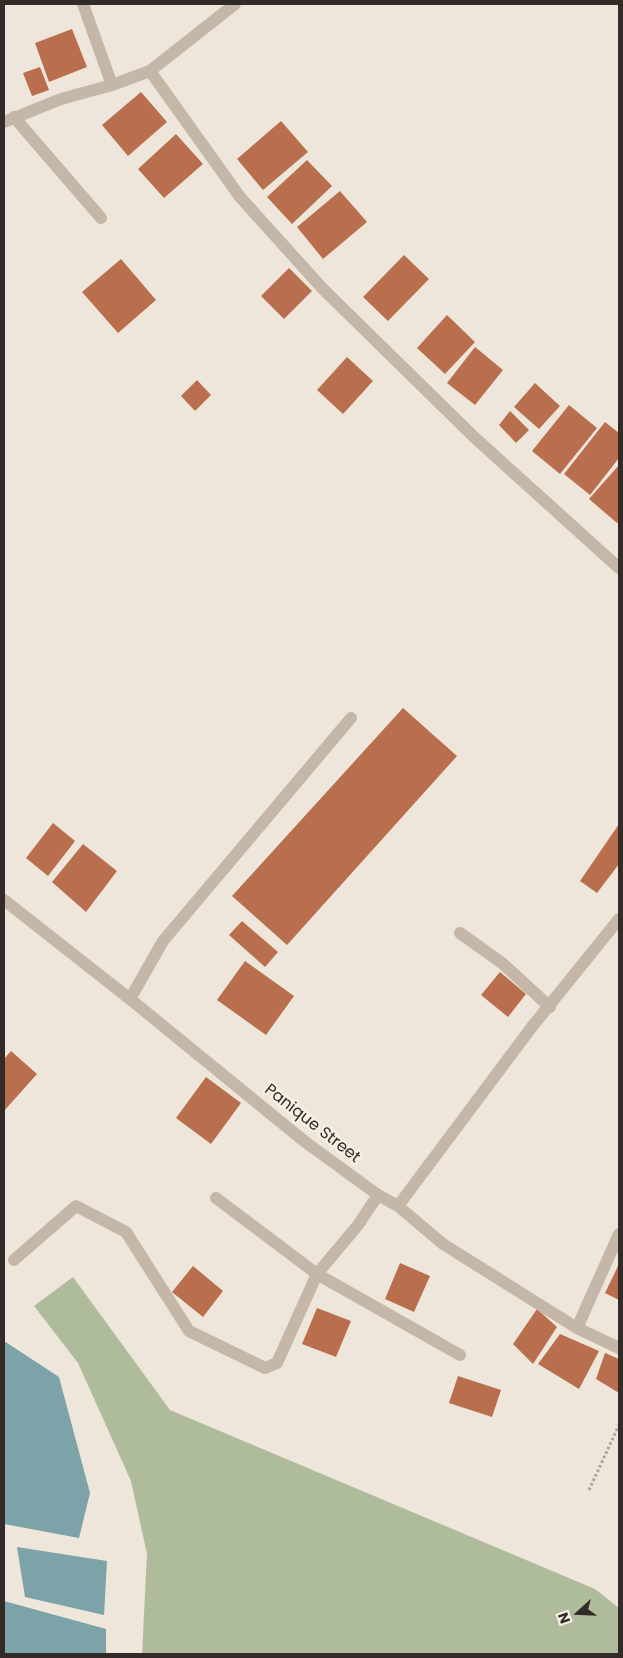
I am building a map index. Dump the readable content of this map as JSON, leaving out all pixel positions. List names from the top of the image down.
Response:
{
  "streets": {
    "street": ["Panique Street"]
  },
  "north": "left"
}
